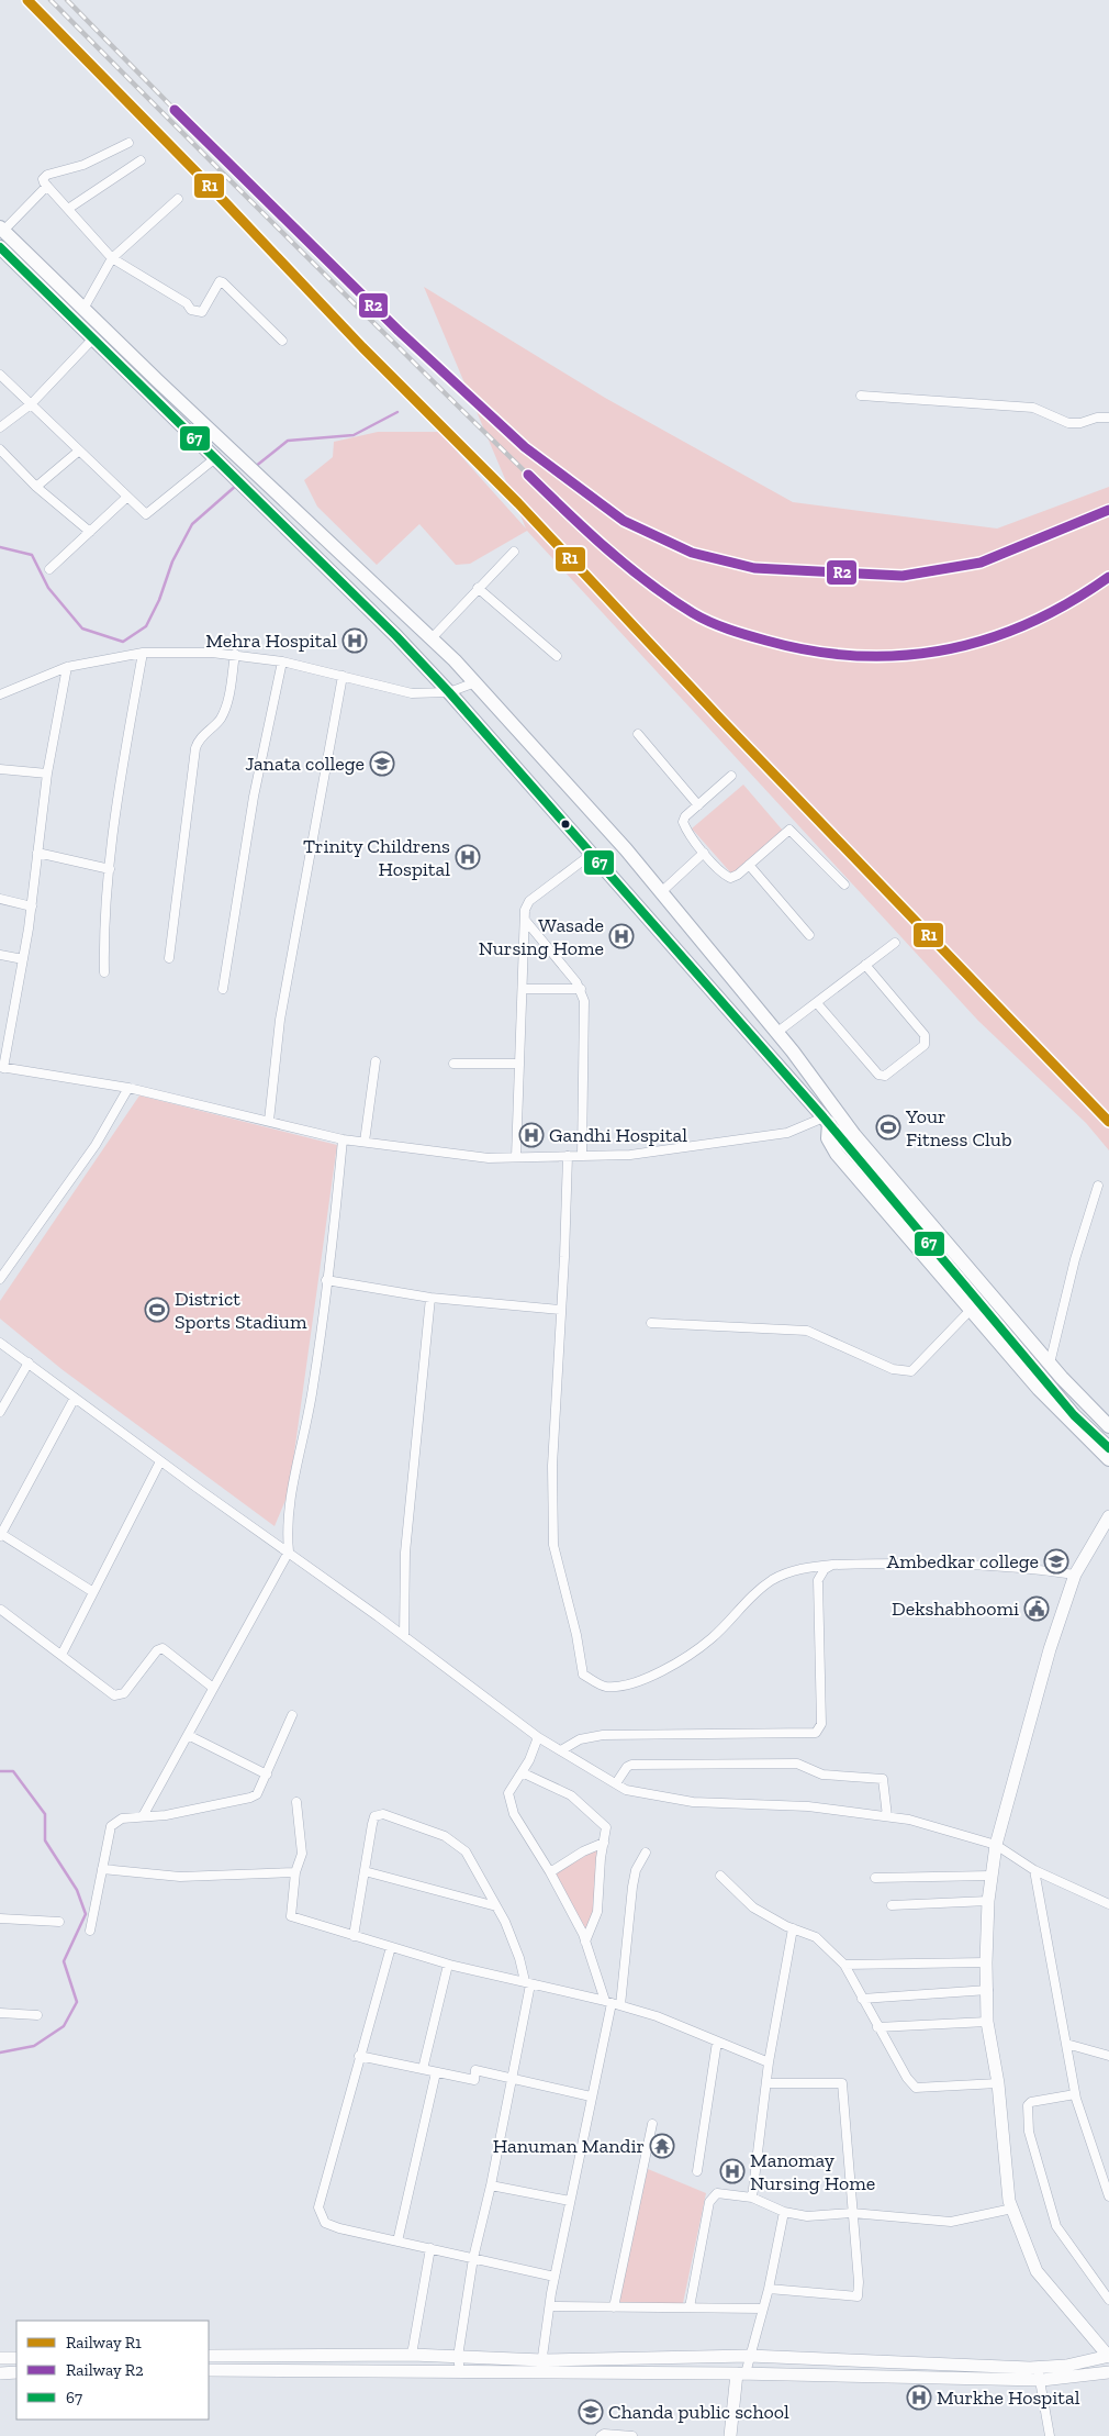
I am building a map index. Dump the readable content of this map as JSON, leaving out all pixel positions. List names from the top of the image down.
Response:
{
  "places": {
    "hospital": [
      "Mehra Hospital",
      "Trinity Childrens Hospital",
      "Wasade Nursing Home",
      "Gandhi Hospital",
      "Manomay Nursing Home",
      "Murkhe Hospital"
    ],
    "school or university": ["Janata college", "Ambedkar college", "Chanda public school"],
    "sports": ["Your Fitness Club", "District Sports Stadium"],
    "public building": ["Dekshabhoomi"],
    "temple": ["Hanuman Mandir"]
  },
  "lines": ["rail line R1", "rail line R2", "transit line 67"],
  "legend": ["Railway R1", "Railway R2", "67"]
}
